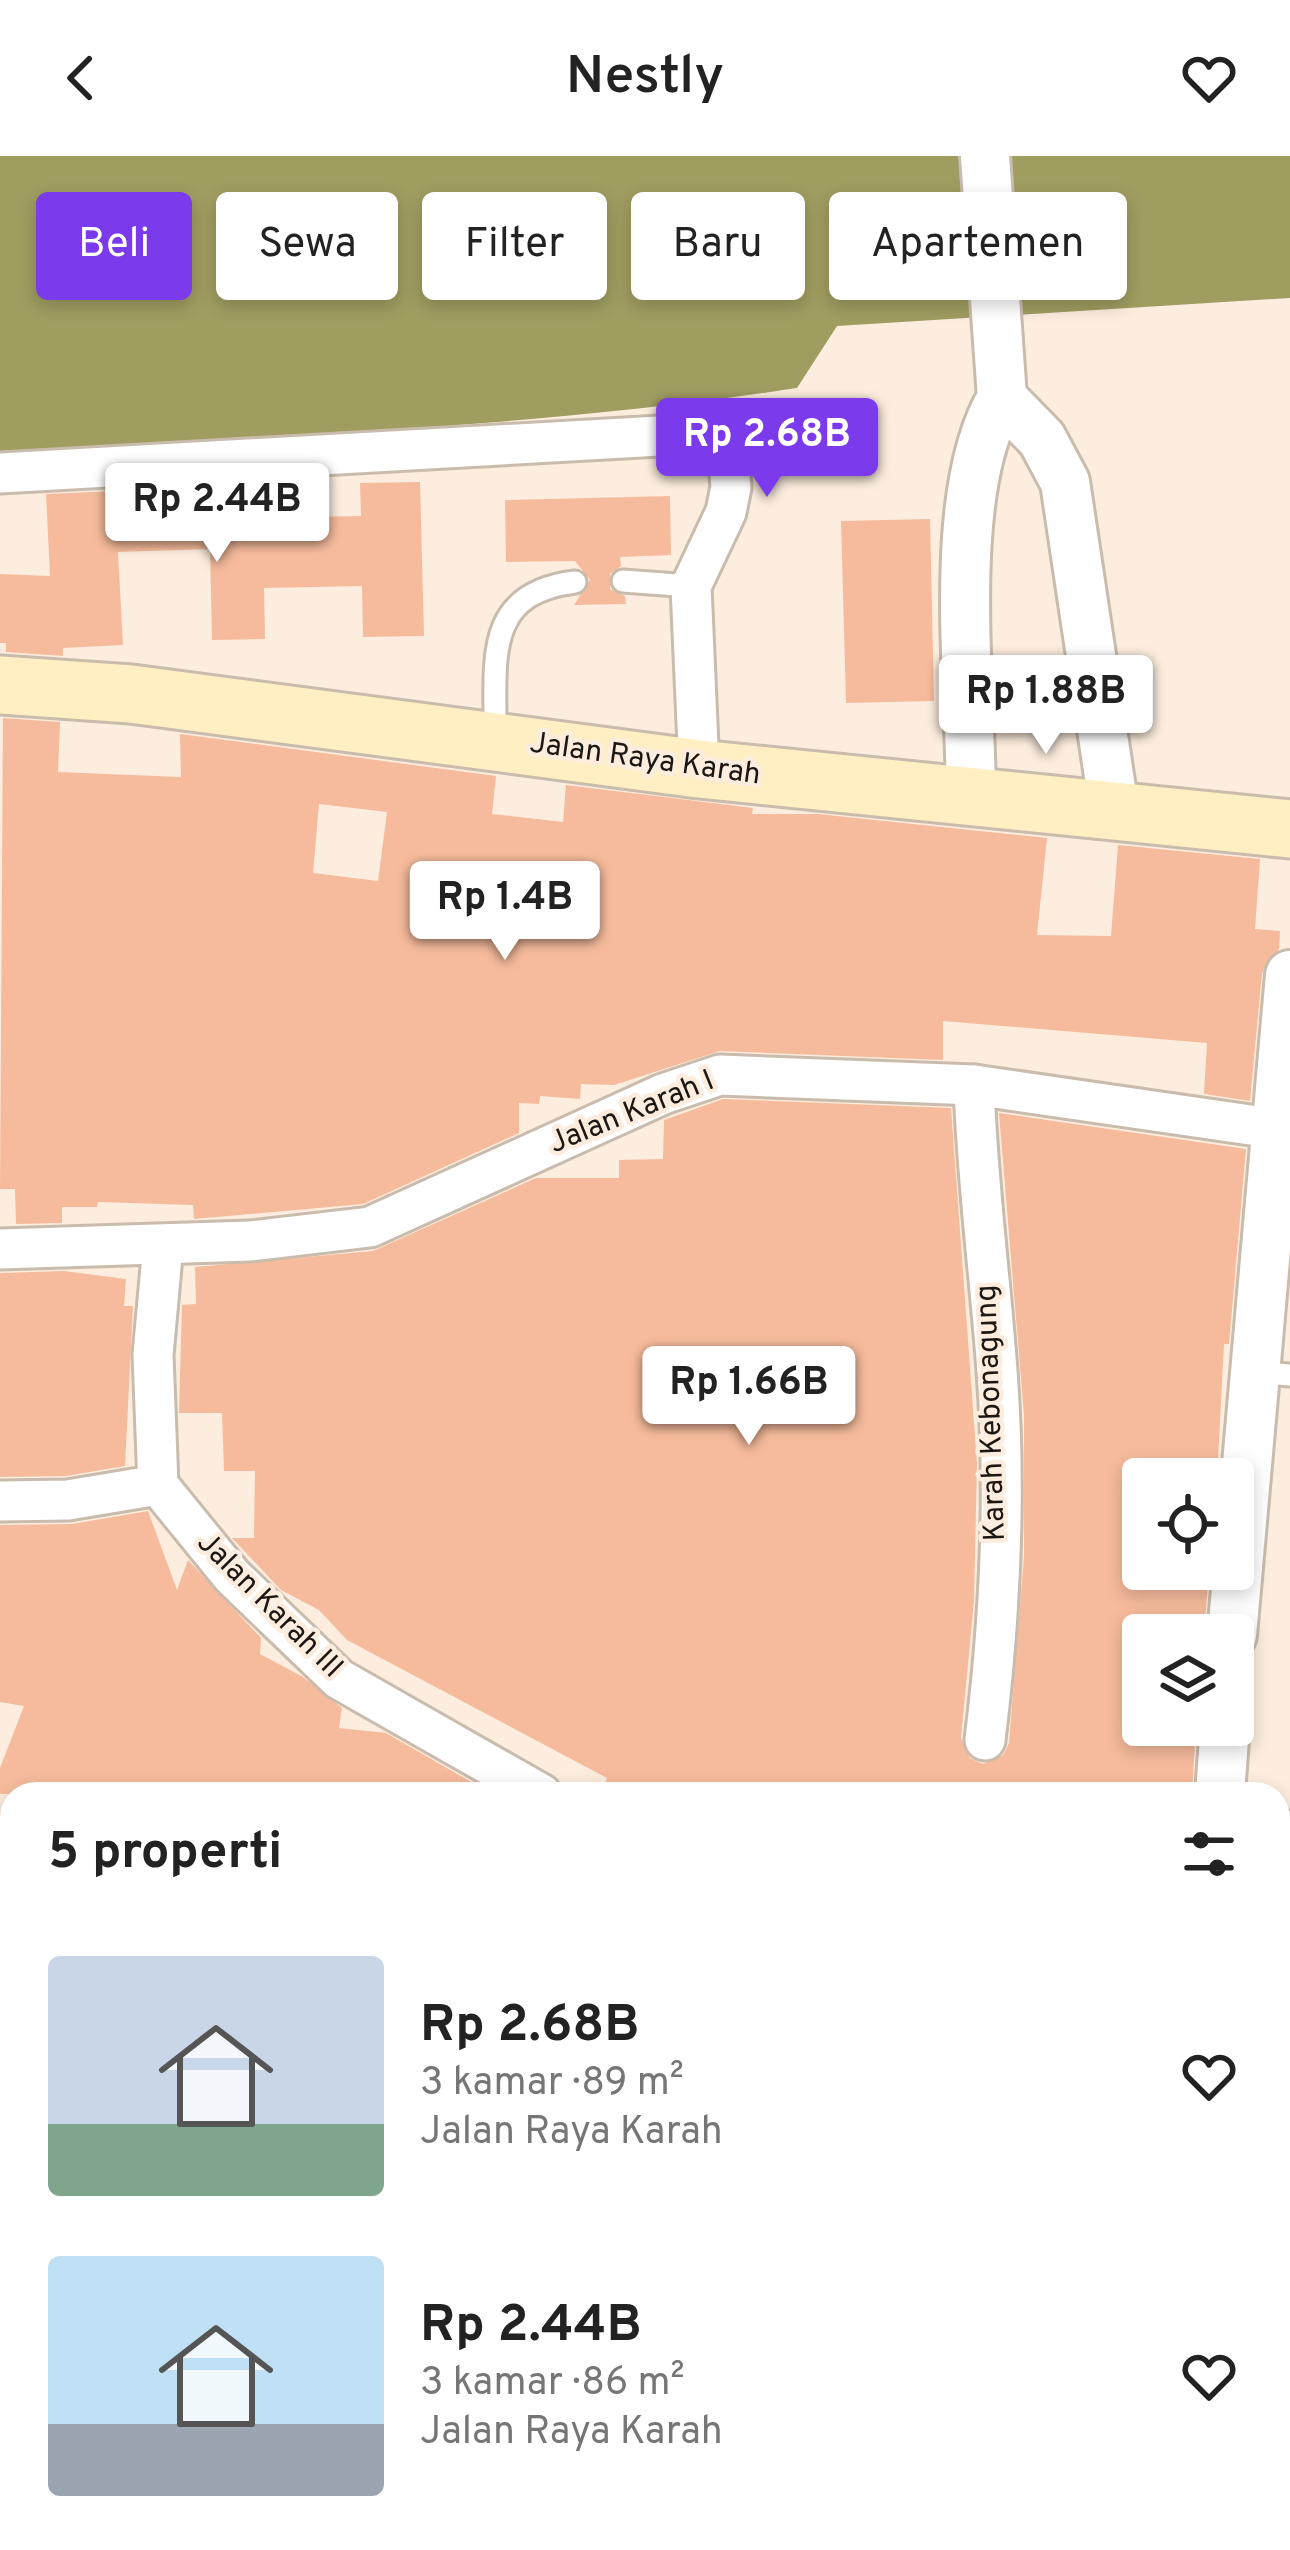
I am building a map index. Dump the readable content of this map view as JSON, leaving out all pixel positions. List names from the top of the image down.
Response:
{
  "streets": {
    "main road": ["Jalan Raya Karah"],
    "street": ["Jalan Karah I", "Karah Kebonagung", "Jalan Karah III"]
  },
  "crossings": [
    ["Jalan Karah I", "Karah Kebonagung"]
  ],
  "page": {
    "header": "Nestly",
    "chip": [
      "Beli",
      "Sewa",
      "Filter",
      "Baru",
      "Apartemen"
    ],
    "price": [
      "Rp 2.68B",
      "Rp 2.44B",
      "Rp 1.88B",
      "Rp 1.4B",
      "Rp 1.66B"
    ],
    "heading": "5 properti",
    "list": [
      {
        "name": "Rp 2.68B",
        "note": "3 kamar · 89 m² · Jalan Raya Karah"
      },
      {
        "name": "Rp 2.44B",
        "note": "3 kamar · 86 m² · Jalan Raya Karah"
      }
    ]
  }
}
